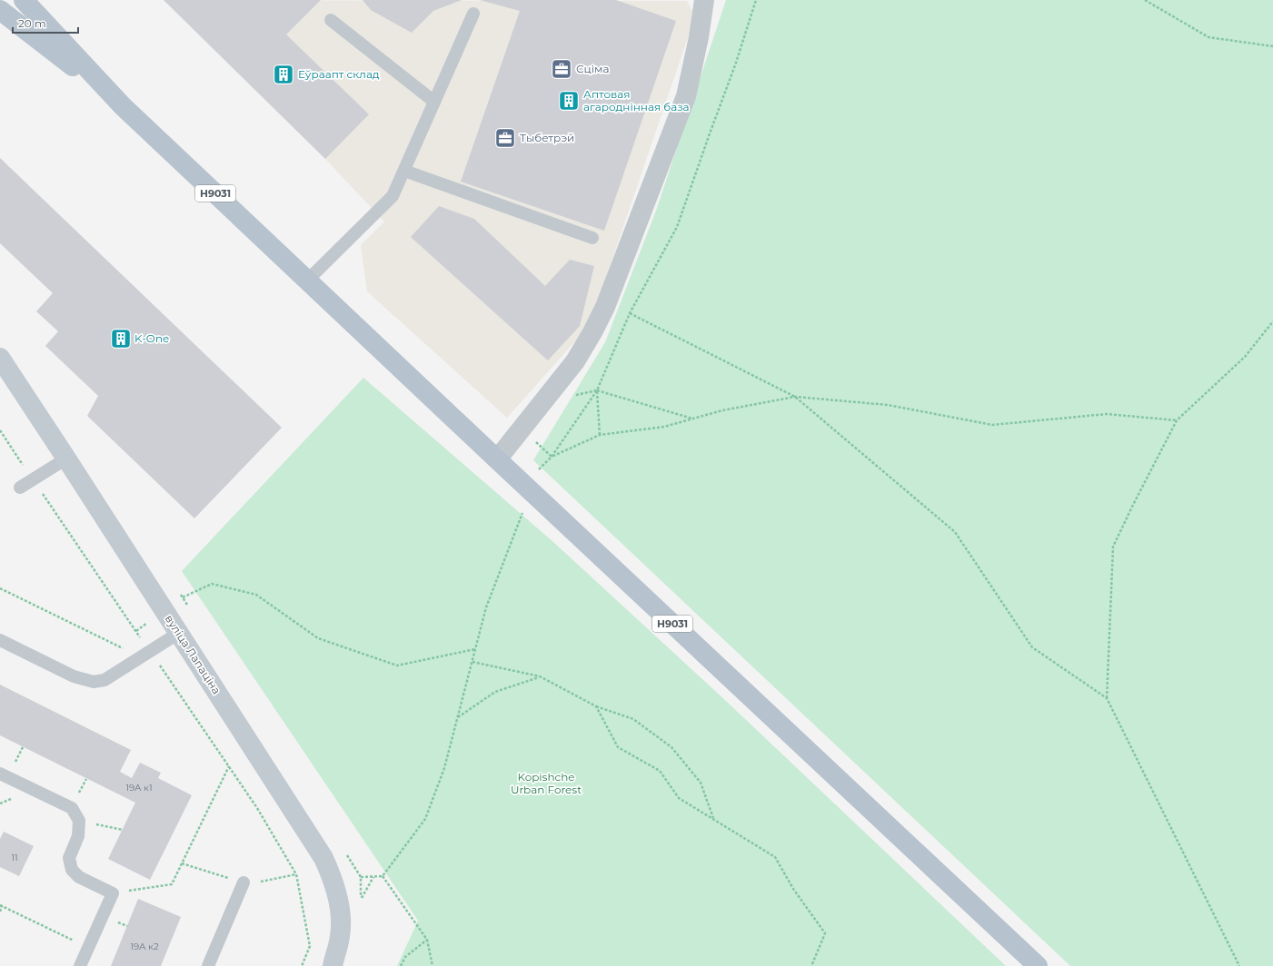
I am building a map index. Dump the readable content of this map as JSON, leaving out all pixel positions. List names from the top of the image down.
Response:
{
  "streets": {
    "main road": ["Н9031", "вуліца Лапаціна"]
  },
  "parks": ["Kopishche Urban Forest"],
  "places": {
    "office": ["Сціма", "Тыбетрэй"],
    "building": ["Еўраапт склад", "Аптовая агароднінная база", "K-One"]
  },
  "house_numbers": ["19А к1", "11", "19А к2"],
  "scale_bar": "20 m"
}
